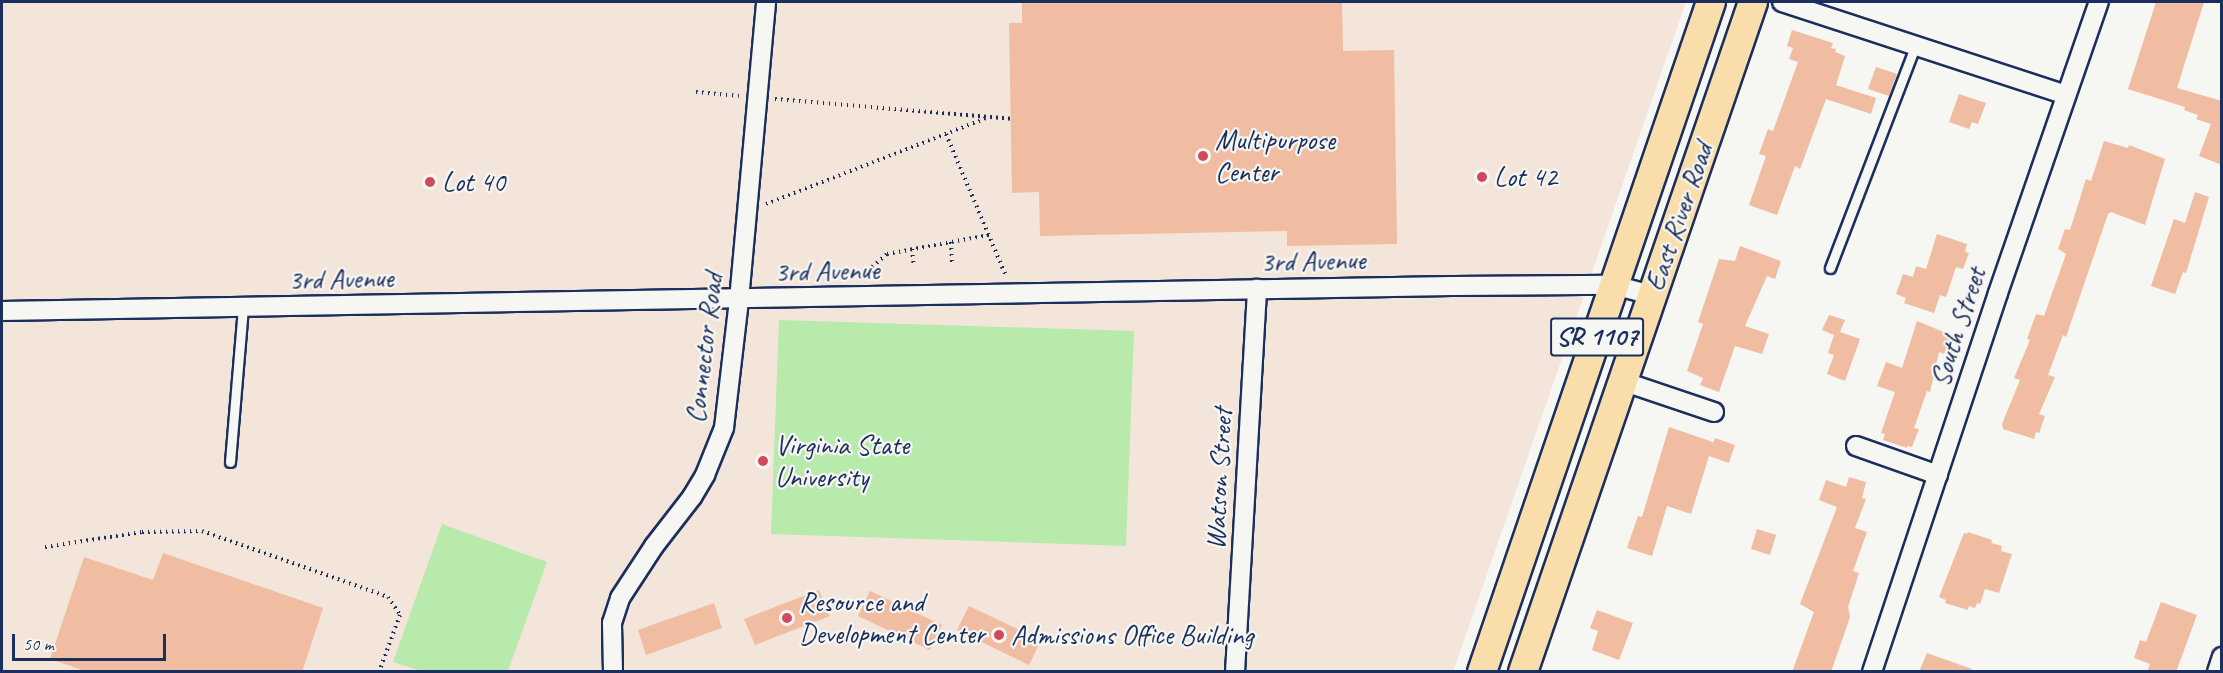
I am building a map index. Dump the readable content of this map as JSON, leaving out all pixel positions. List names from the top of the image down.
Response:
{
  "streets": {
    "main road": ["East River Road", "SR 1107"],
    "street": [
      "3rd Avenue",
      "South Street",
      "Connector Road",
      "Watson Street"
    ]
  },
  "crossings": [
    ["East River Road", "3rd Avenue"],
    ["3rd Avenue", "Connector Road"],
    ["3rd Avenue", "Watson Street"]
  ],
  "places": [
    "Multipurpose Center",
    "Lot 42",
    "Lot 40",
    "Virginia State University",
    "Resource and Development Center",
    "Admissions Office Building"
  ],
  "scale_bar": "50 m"
}
